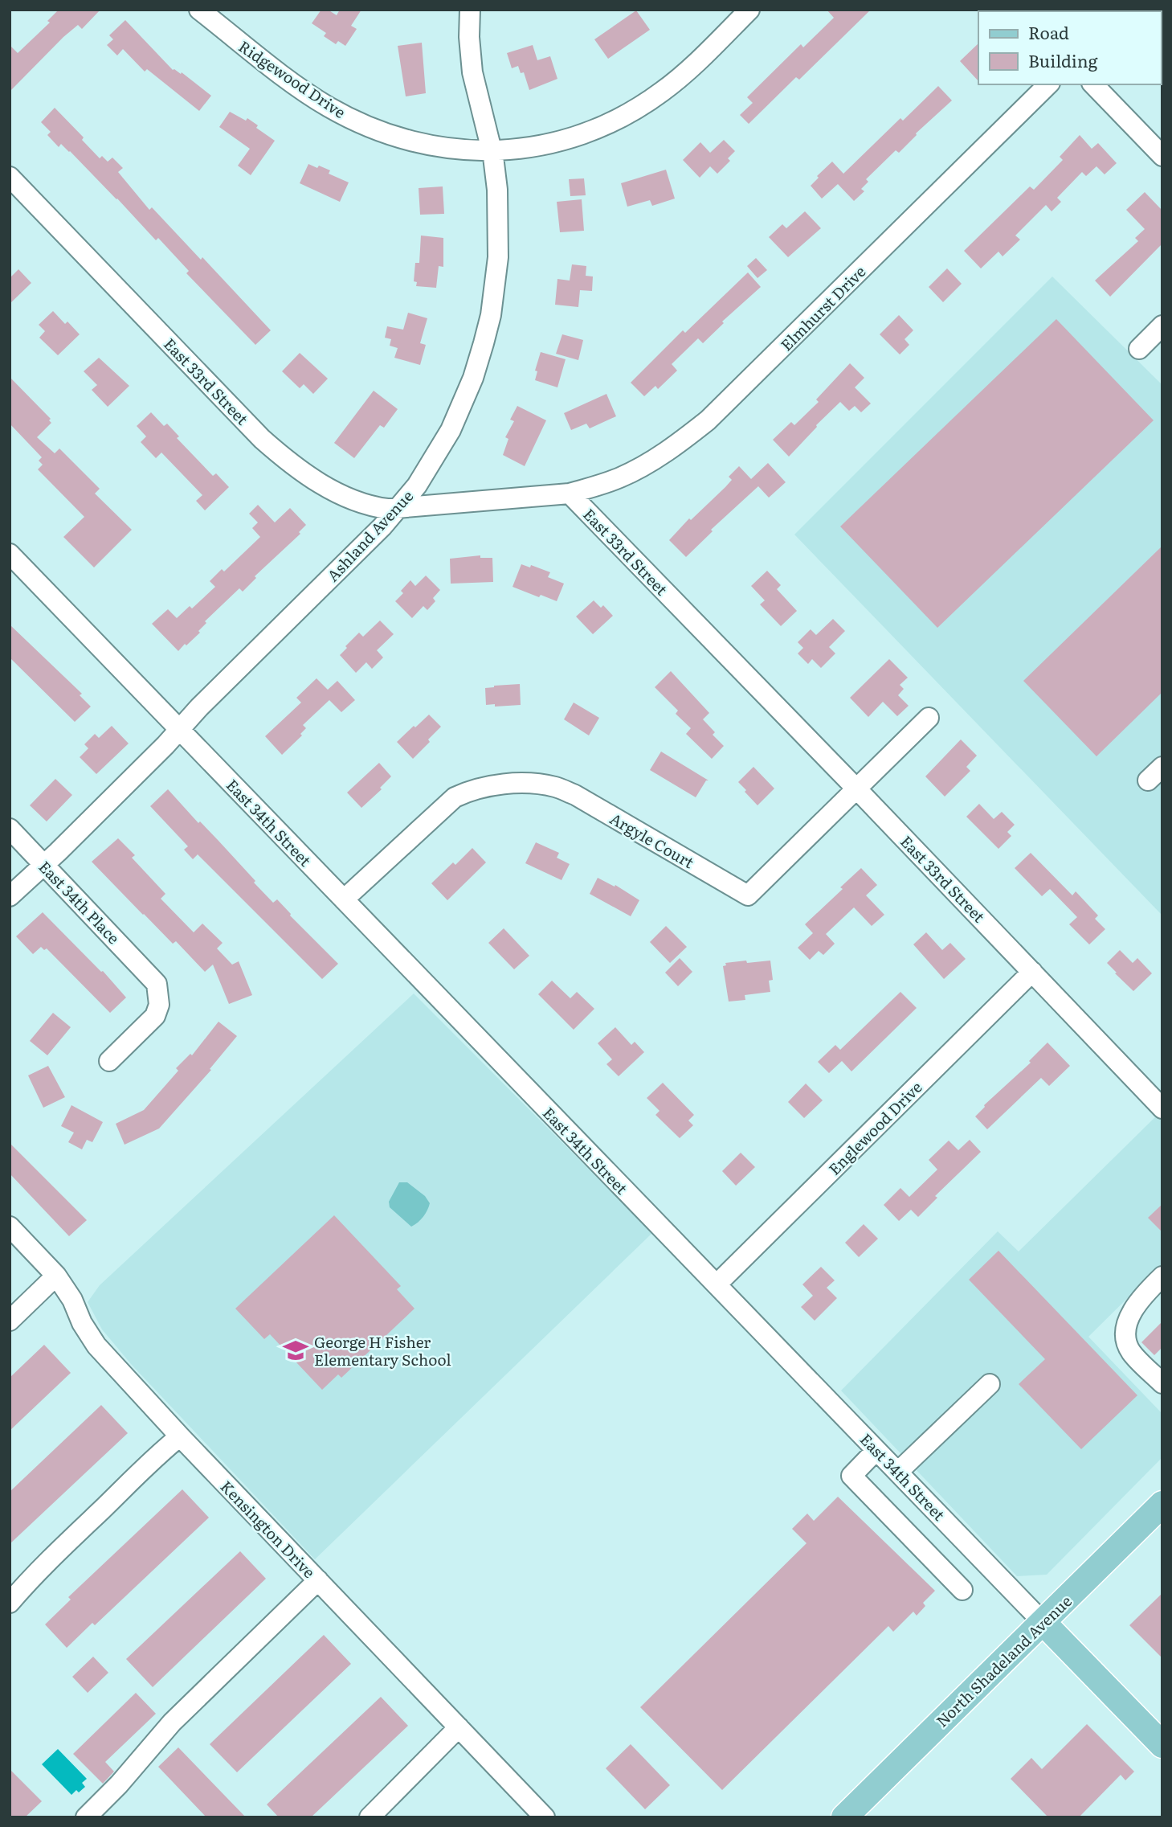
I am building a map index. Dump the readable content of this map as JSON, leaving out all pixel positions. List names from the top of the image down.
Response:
{
  "streets": {
    "main road": ["East 34th Street", "North Shadeland Avenue"],
    "street": [
      "Ridgewood Drive",
      "Elmhurst Drive",
      "East 33rd Street",
      "Ashland Avenue",
      "Argyle Court",
      "East 34th Place",
      "Englewood Drive",
      "Kensington Drive"
    ]
  },
  "crossings": [
    ["Ridgewood Drive", "Ashland Avenue"],
    ["Elmhurst Drive", "East 33rd Street"],
    ["East 33rd Street", "Ashland Avenue"],
    ["East 33rd Street", "Argyle Court"],
    ["East 33rd Street", "Englewood Drive"],
    ["Ashland Avenue", "East 34th Street"],
    ["Ashland Avenue", "East 34th Place"],
    ["East 34th Street", "Argyle Court"],
    ["East 34th Street", "Englewood Drive"],
    ["East 34th Street", "North Shadeland Avenue"]
  ],
  "places": {
    "school or university": ["George H Fisher Elementary School"]
  },
  "legend": ["Road", "Building"]
}
